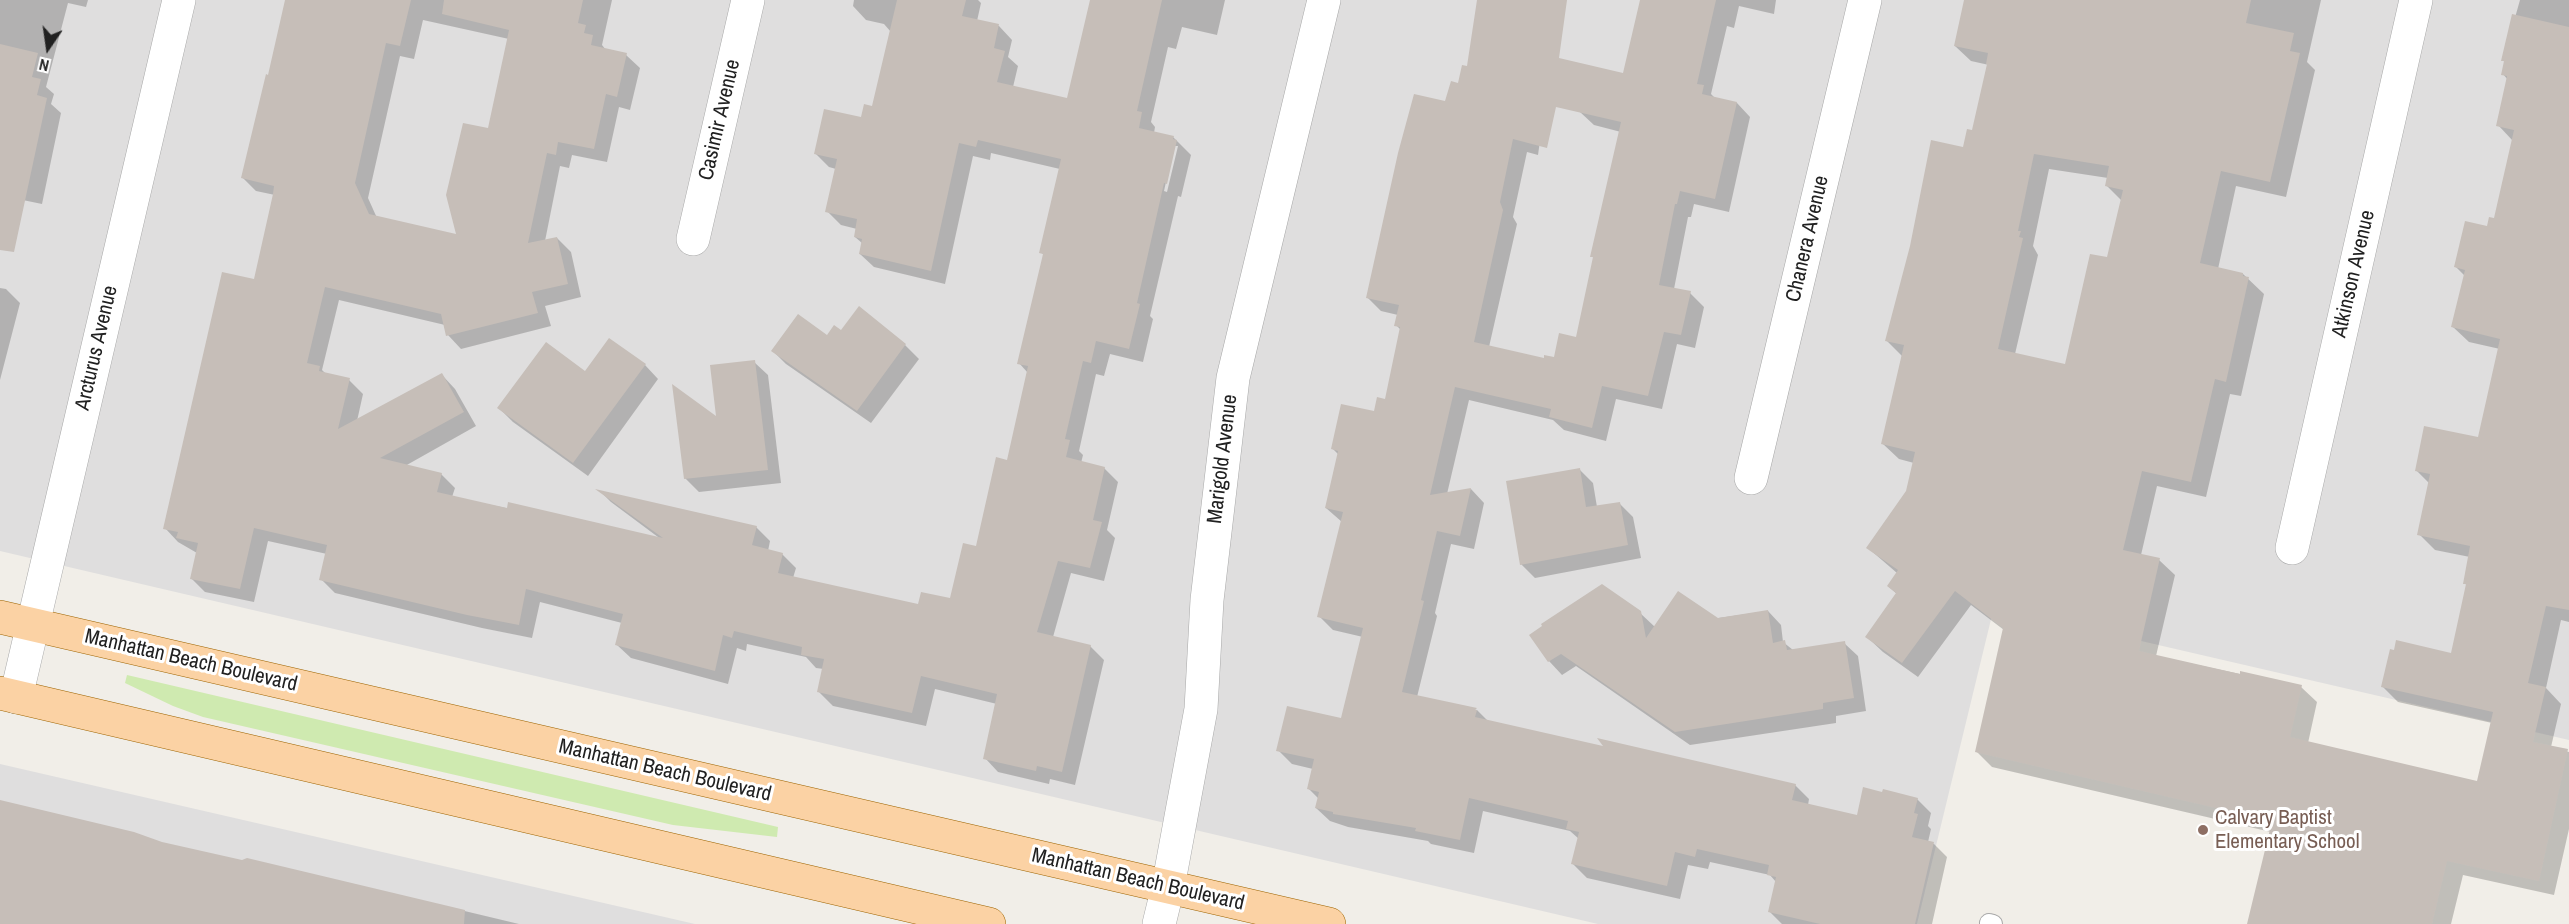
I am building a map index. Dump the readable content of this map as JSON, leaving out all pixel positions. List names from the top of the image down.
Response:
{
  "streets": {
    "main road": ["Manhattan Beach Boulevard"],
    "street": [
      "Casimir Avenue",
      "Chanera Avenue",
      "Atkinson Avenue",
      "Arcturus Avenue",
      "Marigold Avenue"
    ]
  },
  "crossings": [
    ["Arcturus Avenue", "Manhattan Beach Boulevard"],
    ["Marigold Avenue", "Manhattan Beach Boulevard"]
  ],
  "places": ["Calvary Baptist Elementary School"],
  "north": "bottom"
}
